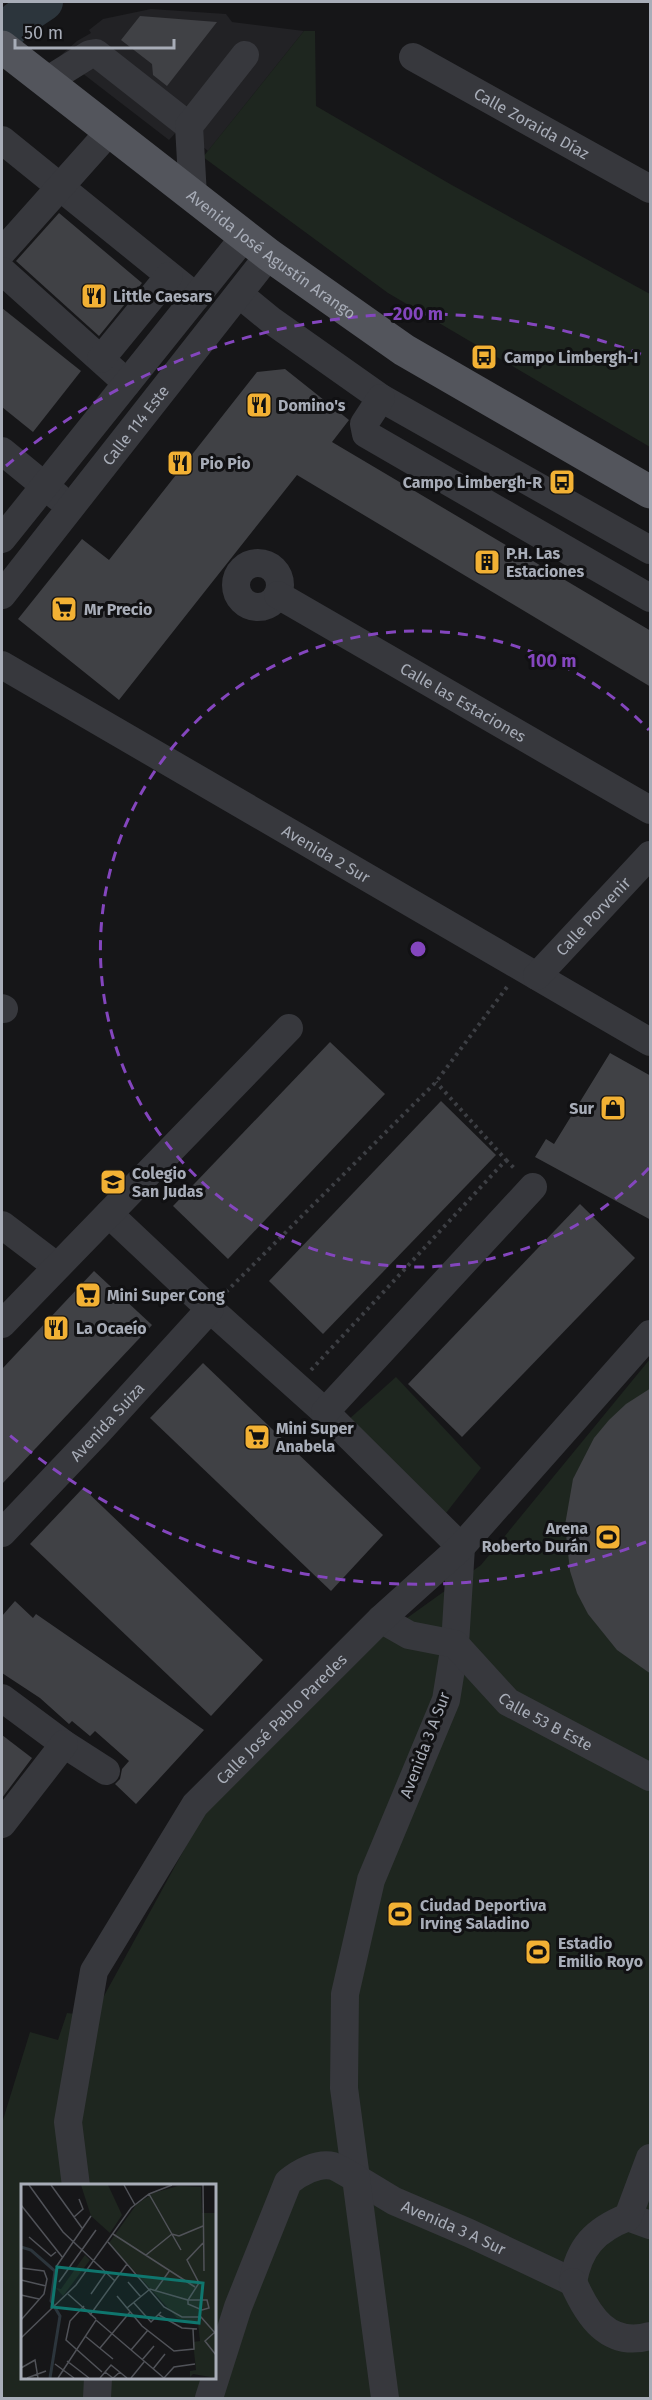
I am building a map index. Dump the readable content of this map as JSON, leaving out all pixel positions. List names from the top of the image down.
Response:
{
  "streets": {
    "main road": ["Avenida José Agustín Arango"],
    "street": [
      "Calle Zoraida Díaz",
      "Calle 114 Este",
      "Calle las Estaciones",
      "Avenida 2 Sur",
      "Calle Porvenir",
      "Avenida Suiza",
      "Calle José Pablo Paredes",
      "Calle 53 B Este",
      "Avenida 3 A Sur"
    ]
  },
  "crossings": [
    ["Avenida José Agustín Arango", "Calle 114 Este"],
    ["Avenida 2 Sur", "Calle Porvenir"],
    ["Calle José Pablo Paredes", "Avenida 3 A Sur"],
    ["Calle 53 B Este", "Avenida 3 A Sur"]
  ],
  "places": {
    "restaurant": [
      "Little Caesars",
      "Domino's",
      "Pio Pio",
      "La Ocaeío"
    ],
    "bus stop": ["Campo Limbergh-I", "Campo Limbergh-R"],
    "building": ["P.H. Las Estaciones"],
    "supermarket": ["Mr Precio", "Mini Super Cong", "Mini Super Anabela"],
    "shop": ["Sur"],
    "school or university": ["Colegio San Judas"],
    "sports": ["Arena Roberto Durán", "Ciudad Deportiva Irving Saladino", "Estadio Emilio Royo"]
  },
  "scale_bar": "50 m",
  "rings": ["200 m", "100 m"]
}
